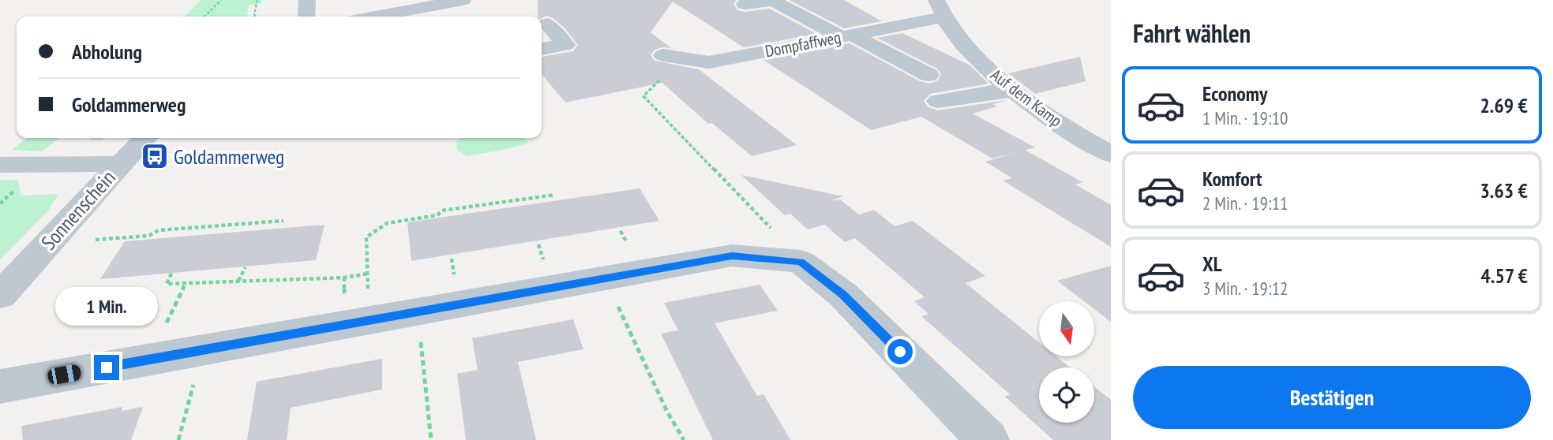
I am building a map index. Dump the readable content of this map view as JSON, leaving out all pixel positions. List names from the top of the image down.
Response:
{
  "streets": {
    "street": ["Dompfaffweg", "Auf dem Kamp", "Sonnenschein"]
  },
  "crossings": [
    ["Dompfaffweg", "Auf dem Kamp"]
  ],
  "places": {
    "bus stop": ["Goldammerweg"]
  },
  "north": "bottom",
  "page": {
    "heading": "Fahrt wählen",
    "banner": ["Abholung", "Goldammerweg"],
    "list": [
      {
        "name": "Economy",
        "note": "1 Min. · 19:10",
        "value": "2.69 €"
      },
      {
        "name": "Komfort",
        "note": "2 Min. · 19:11",
        "value": "3.63 €"
      },
      {
        "name": "XL",
        "note": "3 Min. · 19:12",
        "value": "4.57 €"
      }
    ],
    "bubble": "1 Min.",
    "buttons": "Bestätigen"
  }
}
